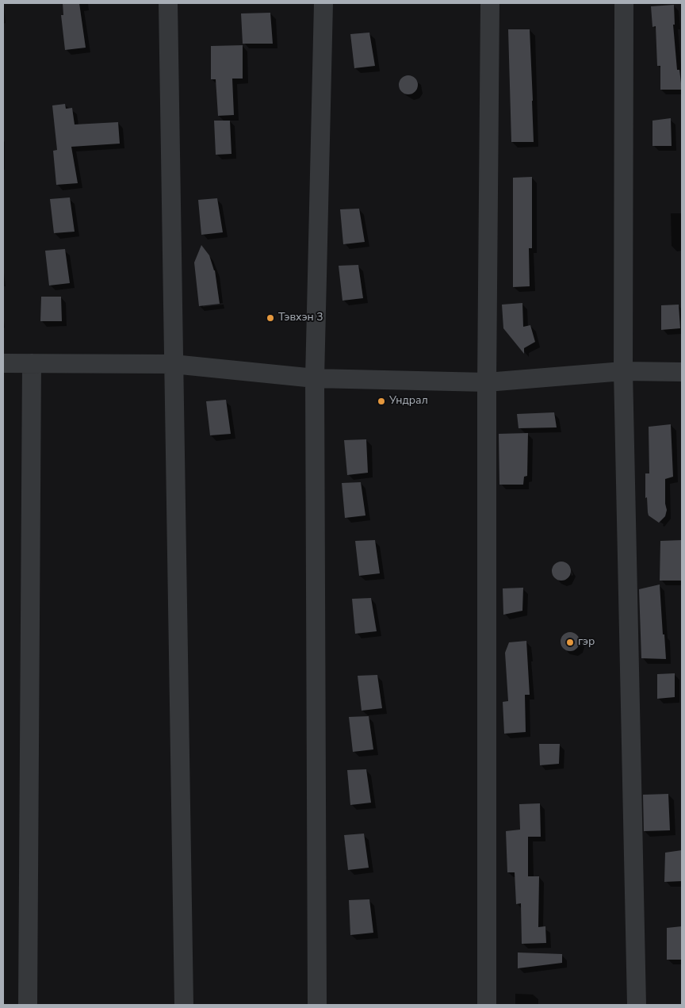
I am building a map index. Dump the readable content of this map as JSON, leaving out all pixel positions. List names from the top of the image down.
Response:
{
  "places": ["Тэвхэн 3", "Ундрал", "гэр"]
}
